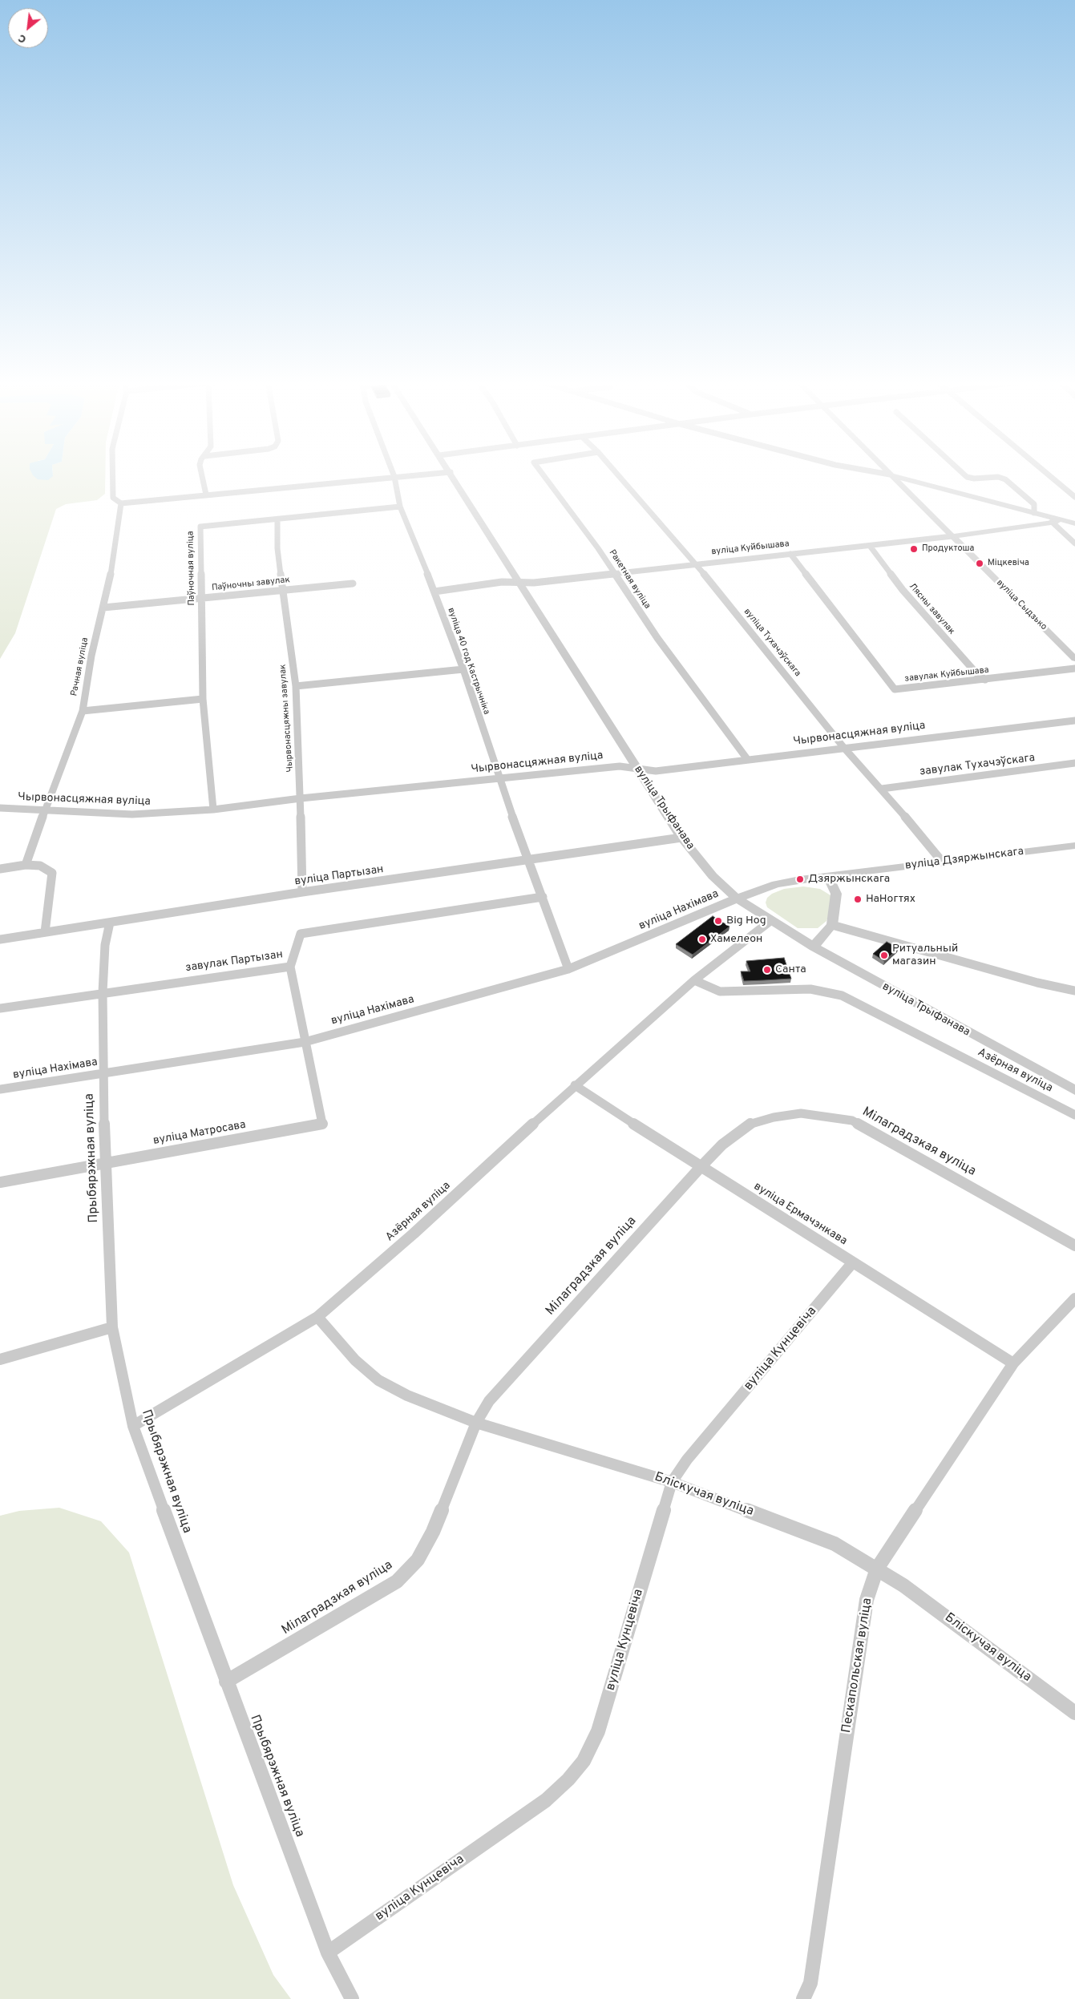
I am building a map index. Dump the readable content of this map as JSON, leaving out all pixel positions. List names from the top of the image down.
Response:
{
  "streets": {
    "street": [
      "вуліца Куйбышава",
      "Паўночная вуліца",
      "Ракетная вуліца",
      "Паўночны завулак",
      "вуліца Сыдзько",
      "Лясны завулак",
      "вуліца Тухачэўскага",
      "вуліца 40 год Кастрычніка",
      "Рачная вуліца",
      "завулак Куйбышава",
      "Чырвонасцяжны завулак",
      "Чырвонасцяжная вуліца",
      "завулак Тухачэўскага",
      "вуліца Трыфанава",
      "вуліца Дзяржынскага",
      "вуліца Партызан",
      "вуліца Нахімава",
      "завулак Партызан",
      "Азёрная вуліца",
      "вуліца Матросава",
      "Мілаградзкая вуліца",
      "Прыбярэжная вуліца",
      "вуліца Ермачэнкава",
      "вуліца Кунцевіча",
      "Бліскучая вуліца",
      "Пескапольская вуліца"
    ]
  },
  "crossings": [
    ["вуліца Куйбышава", "Ракетная вуліца"],
    ["вуліца Куйбышава", "вуліца Сыдзько"],
    ["вуліца Куйбышава", "Лясны завулак"],
    ["вуліца Куйбышава", "вуліца Тухачэўскага"],
    ["вуліца Куйбышава", "вуліца 40 год Кастрычніка"],
    ["вуліца Куйбышава", "завулак Куйбышава"],
    ["вуліца Куйбышава", "вуліца Трыфанава"],
    ["Паўночная вуліца", "Паўночны завулак"],
    ["Паўночная вуліца", "вуліца 40 год Кастрычніка"],
    ["Паўночная вуліца", "Чырвонасцяжны завулак"],
    ["Паўночная вуліца", "Чырвонасцяжная вуліца"],
    ["Ракетная вуліца", "Чырвонасцяжная вуліца"],
    ["Паўночны завулак", "Рачная вуліца"],
    ["Паўночны завулак", "Чырвонасцяжны завулак"],
    ["Лясны завулак", "завулак Куйбышава"],
    ["вуліца Тухачэўскага", "Чырвонасцяжная вуліца"],
    ["вуліца Тухачэўскага", "завулак Тухачэўскага"],
    ["вуліца Тухачэўскага", "вуліца Дзяржынскага"],
    ["вуліца 40 год Кастрычніка", "Чырвонасцяжная вуліца"],
    ["вуліца 40 год Кастрычніка", "вуліца Партызан"],
    ["вуліца 40 год Кастрычніка", "вуліца Нахімава"],
    ["вуліца 40 год Кастрычніка", "завулак Партызан"],
    ["Рачная вуліца", "Чырвонасцяжная вуліца"],
    ["Чырвонасцяжны завулак", "Чырвонасцяжная вуліца"],
    ["Чырвонасцяжны завулак", "вуліца Партызан"],
    ["Чырвонасцяжная вуліца", "вуліца Трыфанава"],
    ["вуліца Трыфанава", "вуліца Дзяржынскага"],
    ["вуліца Трыфанава", "вуліца Партызан"],
    ["вуліца Трыфанава", "вуліца Нахімава"],
    ["вуліца Трыфанава", "Азёрная вуліца"],
    ["вуліца Дзяржынскага", "вуліца Нахімава"],
    ["вуліца Партызан", "Прыбярэжная вуліца"],
    ["вуліца Нахімава", "вуліца Матросава"],
    ["вуліца Нахімава", "Прыбярэжная вуліца"],
    ["завулак Партызан", "Прыбярэжная вуліца"],
    ["Азёрная вуліца", "Прыбярэжная вуліца"],
    ["Азёрная вуліца", "вуліца Ермачэнкава"],
    ["Азёрная вуліца", "Бліскучая вуліца"],
    ["вуліца Матросава", "Прыбярэжная вуліца"],
    ["Мілаградзкая вуліца", "Прыбярэжная вуліца"],
    ["Мілаградзкая вуліца", "вуліца Ермачэнкава"],
    ["Мілаградзкая вуліца", "Бліскучая вуліца"],
    ["Прыбярэжная вуліца", "вуліца Кунцевіча"],
    ["вуліца Ермачэнкава", "вуліца Кунцевіча"],
    ["вуліца Ермачэнкава", "Пескапольская вуліца"],
    ["вуліца Кунцевіча", "Бліскучая вуліца"],
    ["Бліскучая вуліца", "Пескапольская вуліца"]
  ],
  "places": [
    "Продуктоша",
    "Міцкевіча",
    "Дзяржынскага",
    "НаНогтях",
    "Big Hog",
    "Хамелеон",
    "Ритуальный магазин",
    "Санта"
  ],
  "north": "bottom left"
}
